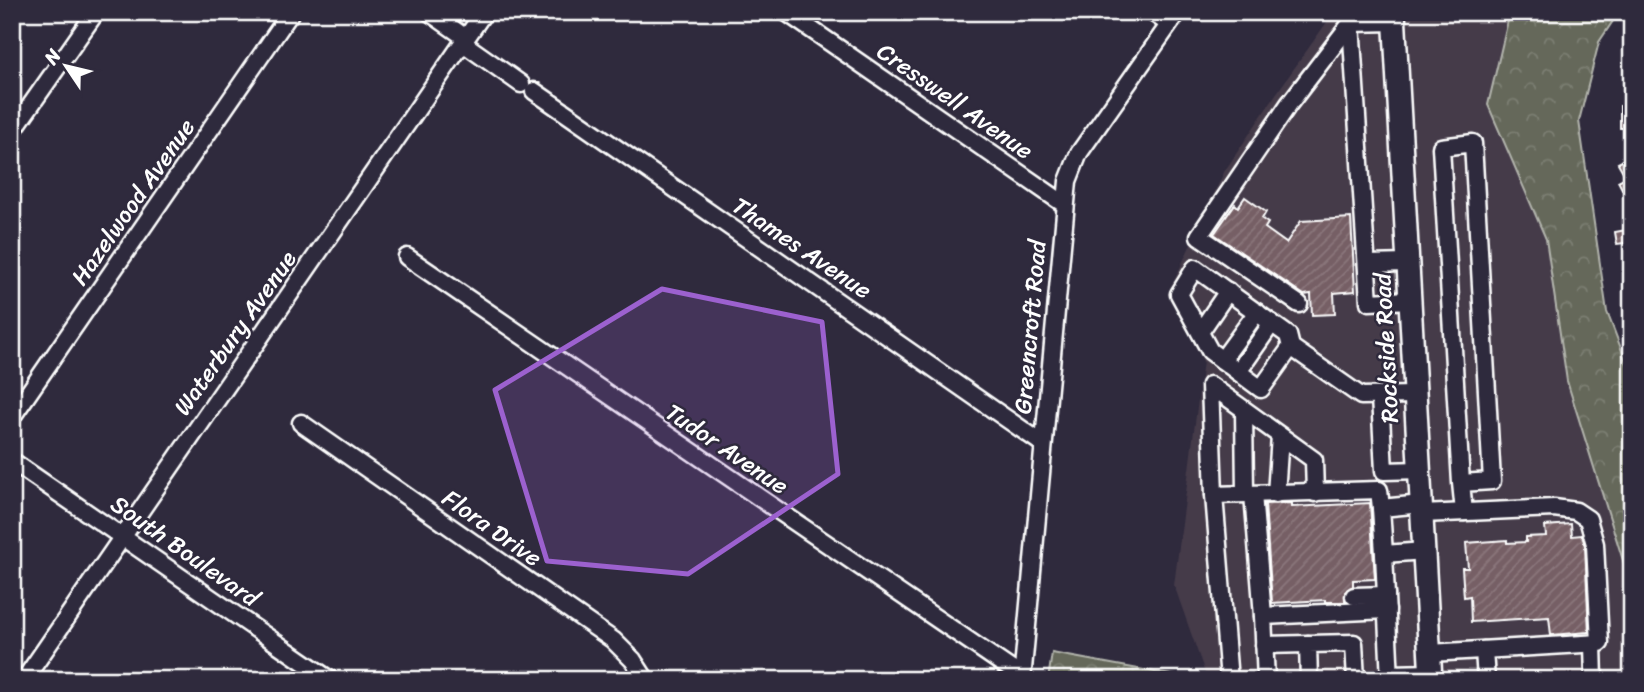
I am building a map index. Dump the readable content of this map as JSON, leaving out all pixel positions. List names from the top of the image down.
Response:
{
  "streets": {
    "main road": ["Rockside Road"],
    "street": [
      "Cresswell Avenue",
      "Hazelwood Avenue",
      "Thames Avenue",
      "Greencroft Road",
      "Waterbury Avenue",
      "Tudor Avenue",
      "Flora Drive",
      "South Boulevard"
    ]
  },
  "crossings": [
    ["Cresswell Avenue", "Greencroft Road"],
    ["Thames Avenue", "Greencroft Road"],
    ["Thames Avenue", "Waterbury Avenue"],
    ["Greencroft Road", "Tudor Avenue"],
    ["Waterbury Avenue", "South Boulevard"]
  ],
  "north": "top left"
}
